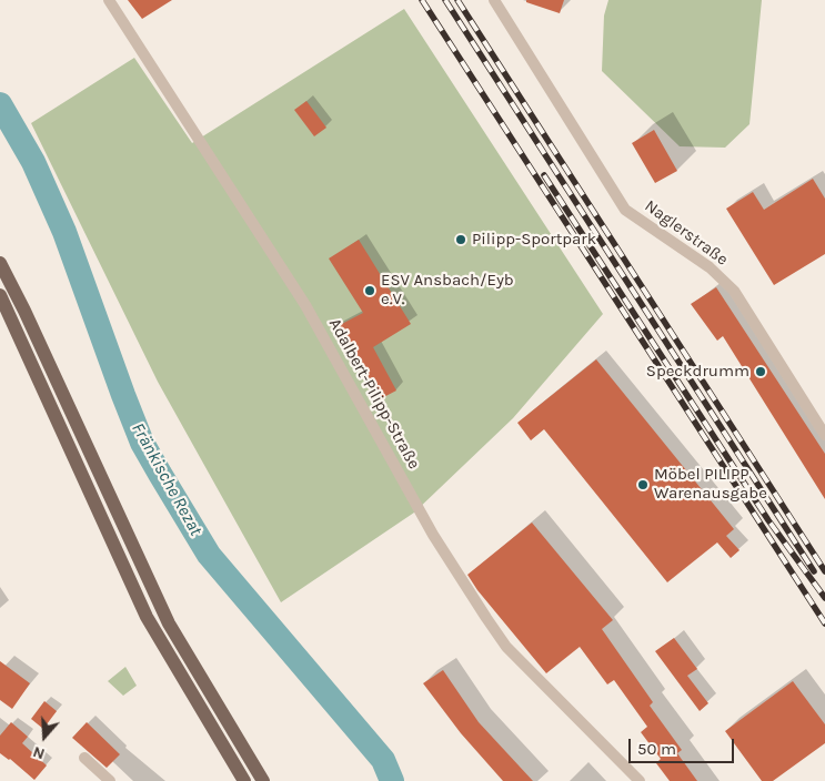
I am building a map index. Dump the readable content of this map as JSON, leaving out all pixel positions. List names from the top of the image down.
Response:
{
  "streets": {
    "street": ["Naglerstraße", "Adalbert-Pilipp-Straße"]
  },
  "water": ["Fränkische Rezat"],
  "places": [
    "Pilipp-Sportpark",
    "ESV Ansbach/Eyb e.V.",
    "Speckdrumm",
    "Möbel PILIPP Warenausgabe"
  ],
  "scale_bar": "50 m",
  "north": "bottom"
}
